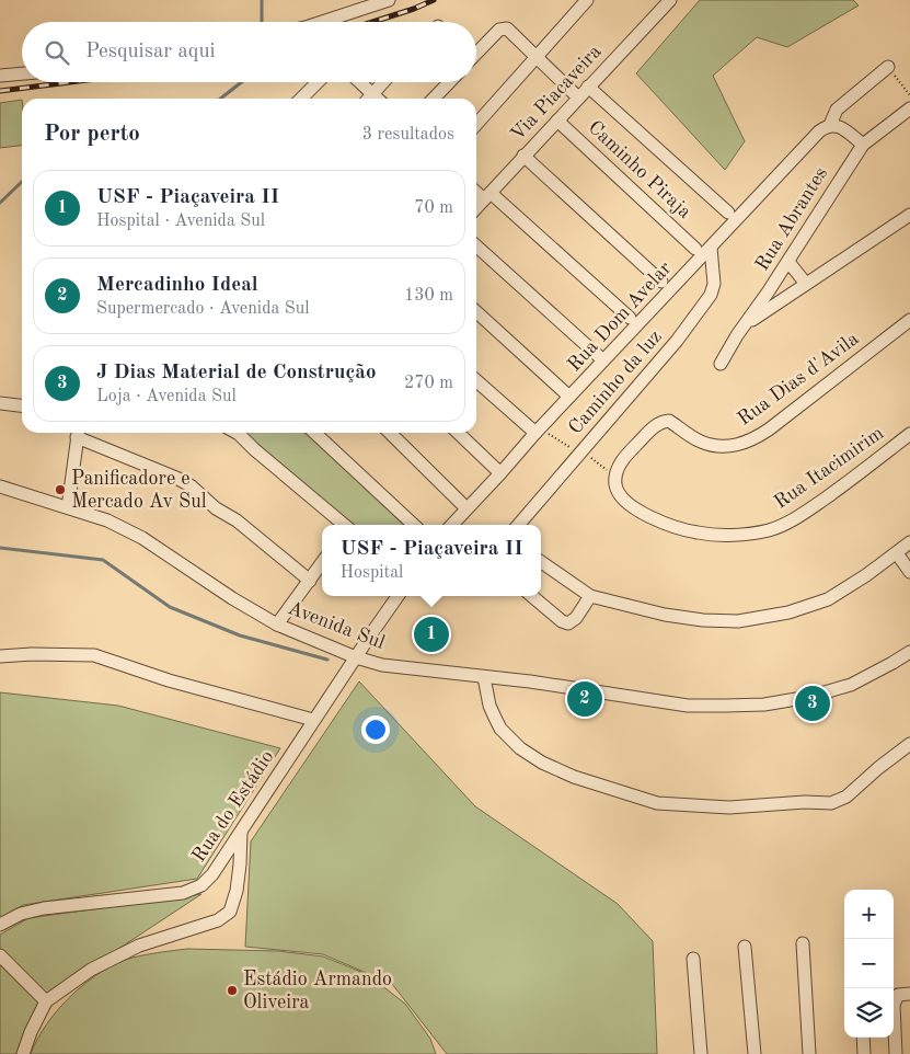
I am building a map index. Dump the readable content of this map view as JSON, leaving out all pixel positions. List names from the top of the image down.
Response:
{
  "streets": {
    "street": [
      "Via Piacaveira",
      "Caminho Piraja",
      "Rua Abrantes",
      "Rua Dom Avelar",
      "Rua Dias d'Avila",
      "Caminho da luz",
      "Rua Itacimirim",
      "Avenida Sul",
      "Rua do Estádio"
    ]
  },
  "crossings": [
    ["Via Piacaveira", "Caminho Piraja"],
    ["Rua Dom Avelar", "Caminho da luz"],
    ["Rua Dias d'Avila", "Rua Itacimirim"],
    ["Avenida Sul", "Rua do Estádio"]
  ],
  "places": ["Panificadore e Mercado Av Sul", "Estádio Armando Oliveira"],
  "page": {
    "search": "Pesquisar aqui",
    "heading": ["Por perto", "3 resultados"],
    "list": [
      {
        "mark": "1",
        "name": "USF - Piaçaveira II",
        "note": "Hospital · Avenida Sul",
        "value": "70 m"
      },
      {
        "mark": "2",
        "name": "Mercadinho Ideal",
        "note": "Supermercado · Avenida Sul",
        "value": "130 m"
      },
      {
        "mark": "3",
        "name": "J Dias Material de Construção",
        "note": "Loja · Avenida Sul",
        "value": "270 m"
      }
    ],
    "popup": ["USF - Piaçaveira II", "Hospital"],
    "pins": ["1", "2", "3"],
    "map_buttons": ["+", "−"]
  }
}
